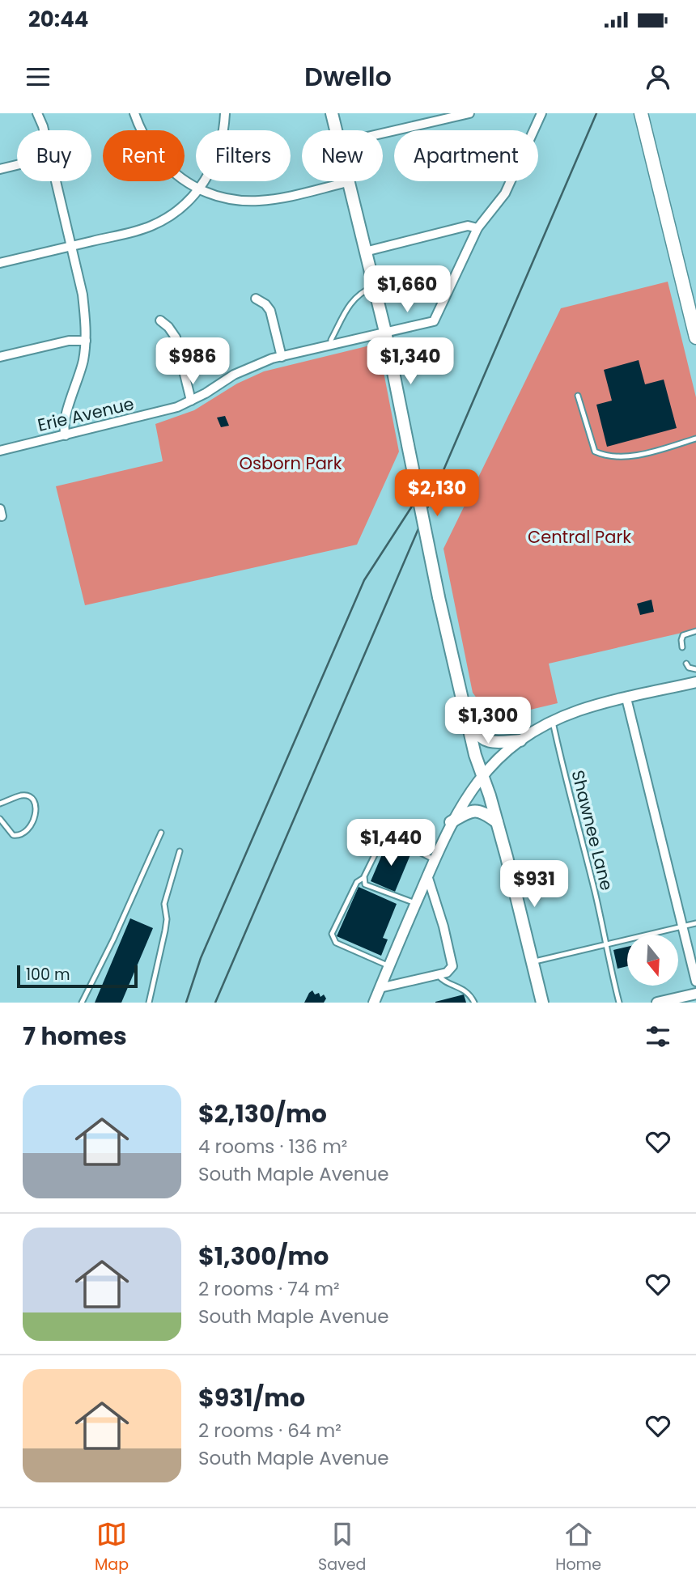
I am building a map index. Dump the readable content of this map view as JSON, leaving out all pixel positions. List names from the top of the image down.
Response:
{
  "streets": {
    "street": ["Erie Avenue"],
    "lane": ["Shawnee Lane"]
  },
  "parks": ["Osborn Park", "Central Park"],
  "scale_bar": "100 m",
  "north": "bottom",
  "page": {
    "status": "20:44",
    "header": "Dwello",
    "chip": [
      "Buy",
      "Rent",
      "Filters",
      "New",
      "Apartment"
    ],
    "price": [
      "$1,660",
      "$986",
      "$1,340",
      "$2,130",
      "$1,300",
      "$1,440",
      "$931"
    ],
    "scale": "100 m",
    "heading": "7 homes",
    "list": [
      {
        "name": "$2,130/mo",
        "note": "4 rooms · 136 m² · South Maple Avenue"
      },
      {
        "name": "$1,300/mo",
        "note": "2 rooms · 74 m² · South Maple Avenue"
      },
      {
        "name": "$931/mo",
        "note": "2 rooms · 64 m² · South Maple Avenue"
      }
    ],
    "tabs": ["Map", "Saved", "Home"]
  }
}
